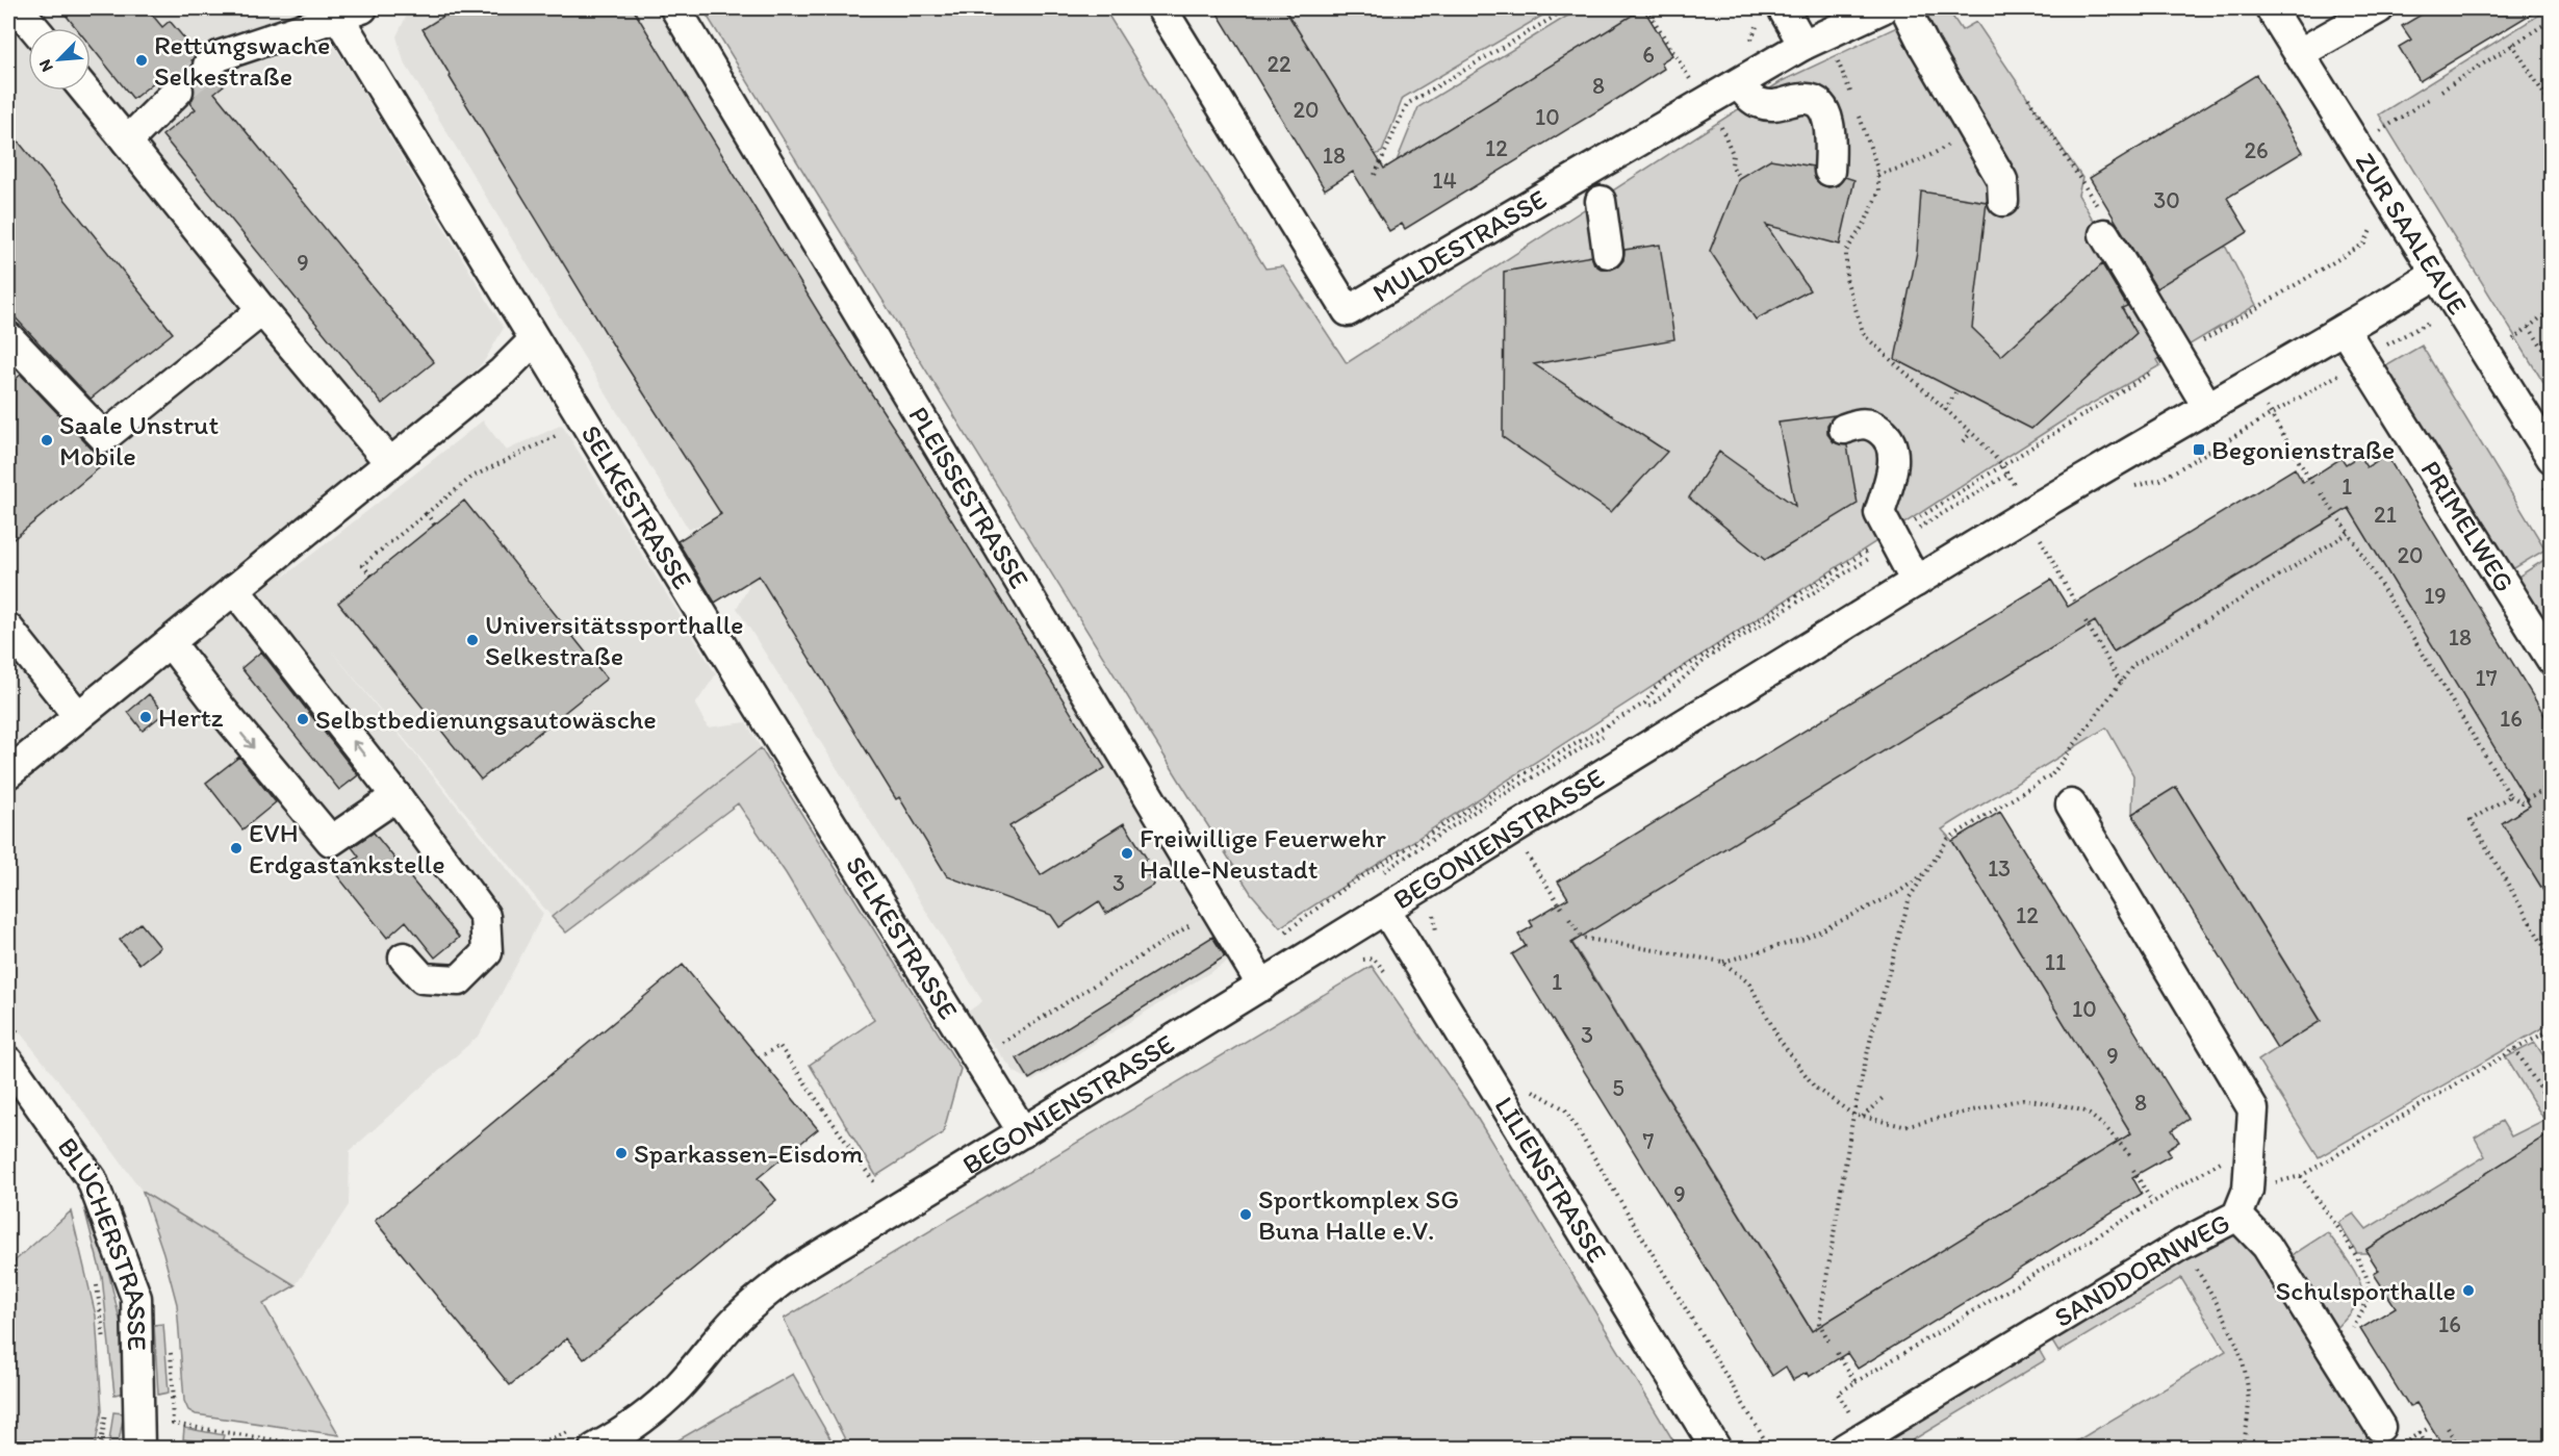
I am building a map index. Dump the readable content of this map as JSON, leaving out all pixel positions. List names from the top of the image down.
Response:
{
  "streets": {
    "street": [
      "ZUR SAALEAUE",
      "MULDESTRASSE",
      "PLEISSESTRASSE",
      "SELKESTRASSE",
      "PRIMELWEG",
      "BEGONIENSTRASSE",
      "LILIENSTRASSE",
      "BLÜCHERSTRASSE",
      "SANDDORNWEG"
    ]
  },
  "crossings": [
    ["ZUR SAALEAUE", "BEGONIENSTRASSE"],
    ["PLEISSESTRASSE", "BEGONIENSTRASSE"],
    ["SELKESTRASSE", "BEGONIENSTRASSE"],
    ["PRIMELWEG", "BEGONIENSTRASSE"],
    ["BEGONIENSTRASSE", "LILIENSTRASSE"]
  ],
  "places": {
    "other": [
      "Rettungswache Selkestraße",
      "Saale Unstrut Mobile",
      "Universitätssporthalle Selkestraße",
      "Hertz",
      "Selbstbedienungsautowäsche",
      "EVH Erdgastankstelle",
      "Freiwillige Feuerwehr Halle-Neustadt",
      "Sparkassen-Eisdom",
      "Sportkomplex SG Buna Halle e.V.",
      "Schulsporthalle"
    ],
    "transit": ["Begonienstraße"]
  },
  "house_numbers": [
    "6",
    "22",
    "8",
    "20",
    "10",
    "12",
    "26",
    "18",
    "14",
    "30",
    "9",
    "1",
    "21",
    "20",
    "19",
    "18",
    "17",
    "16",
    "13",
    "3",
    "12",
    "11",
    "1",
    "10",
    "3",
    "9",
    "5",
    "8",
    "7",
    "9",
    "16"
  ],
  "north": "bottom left"
}
